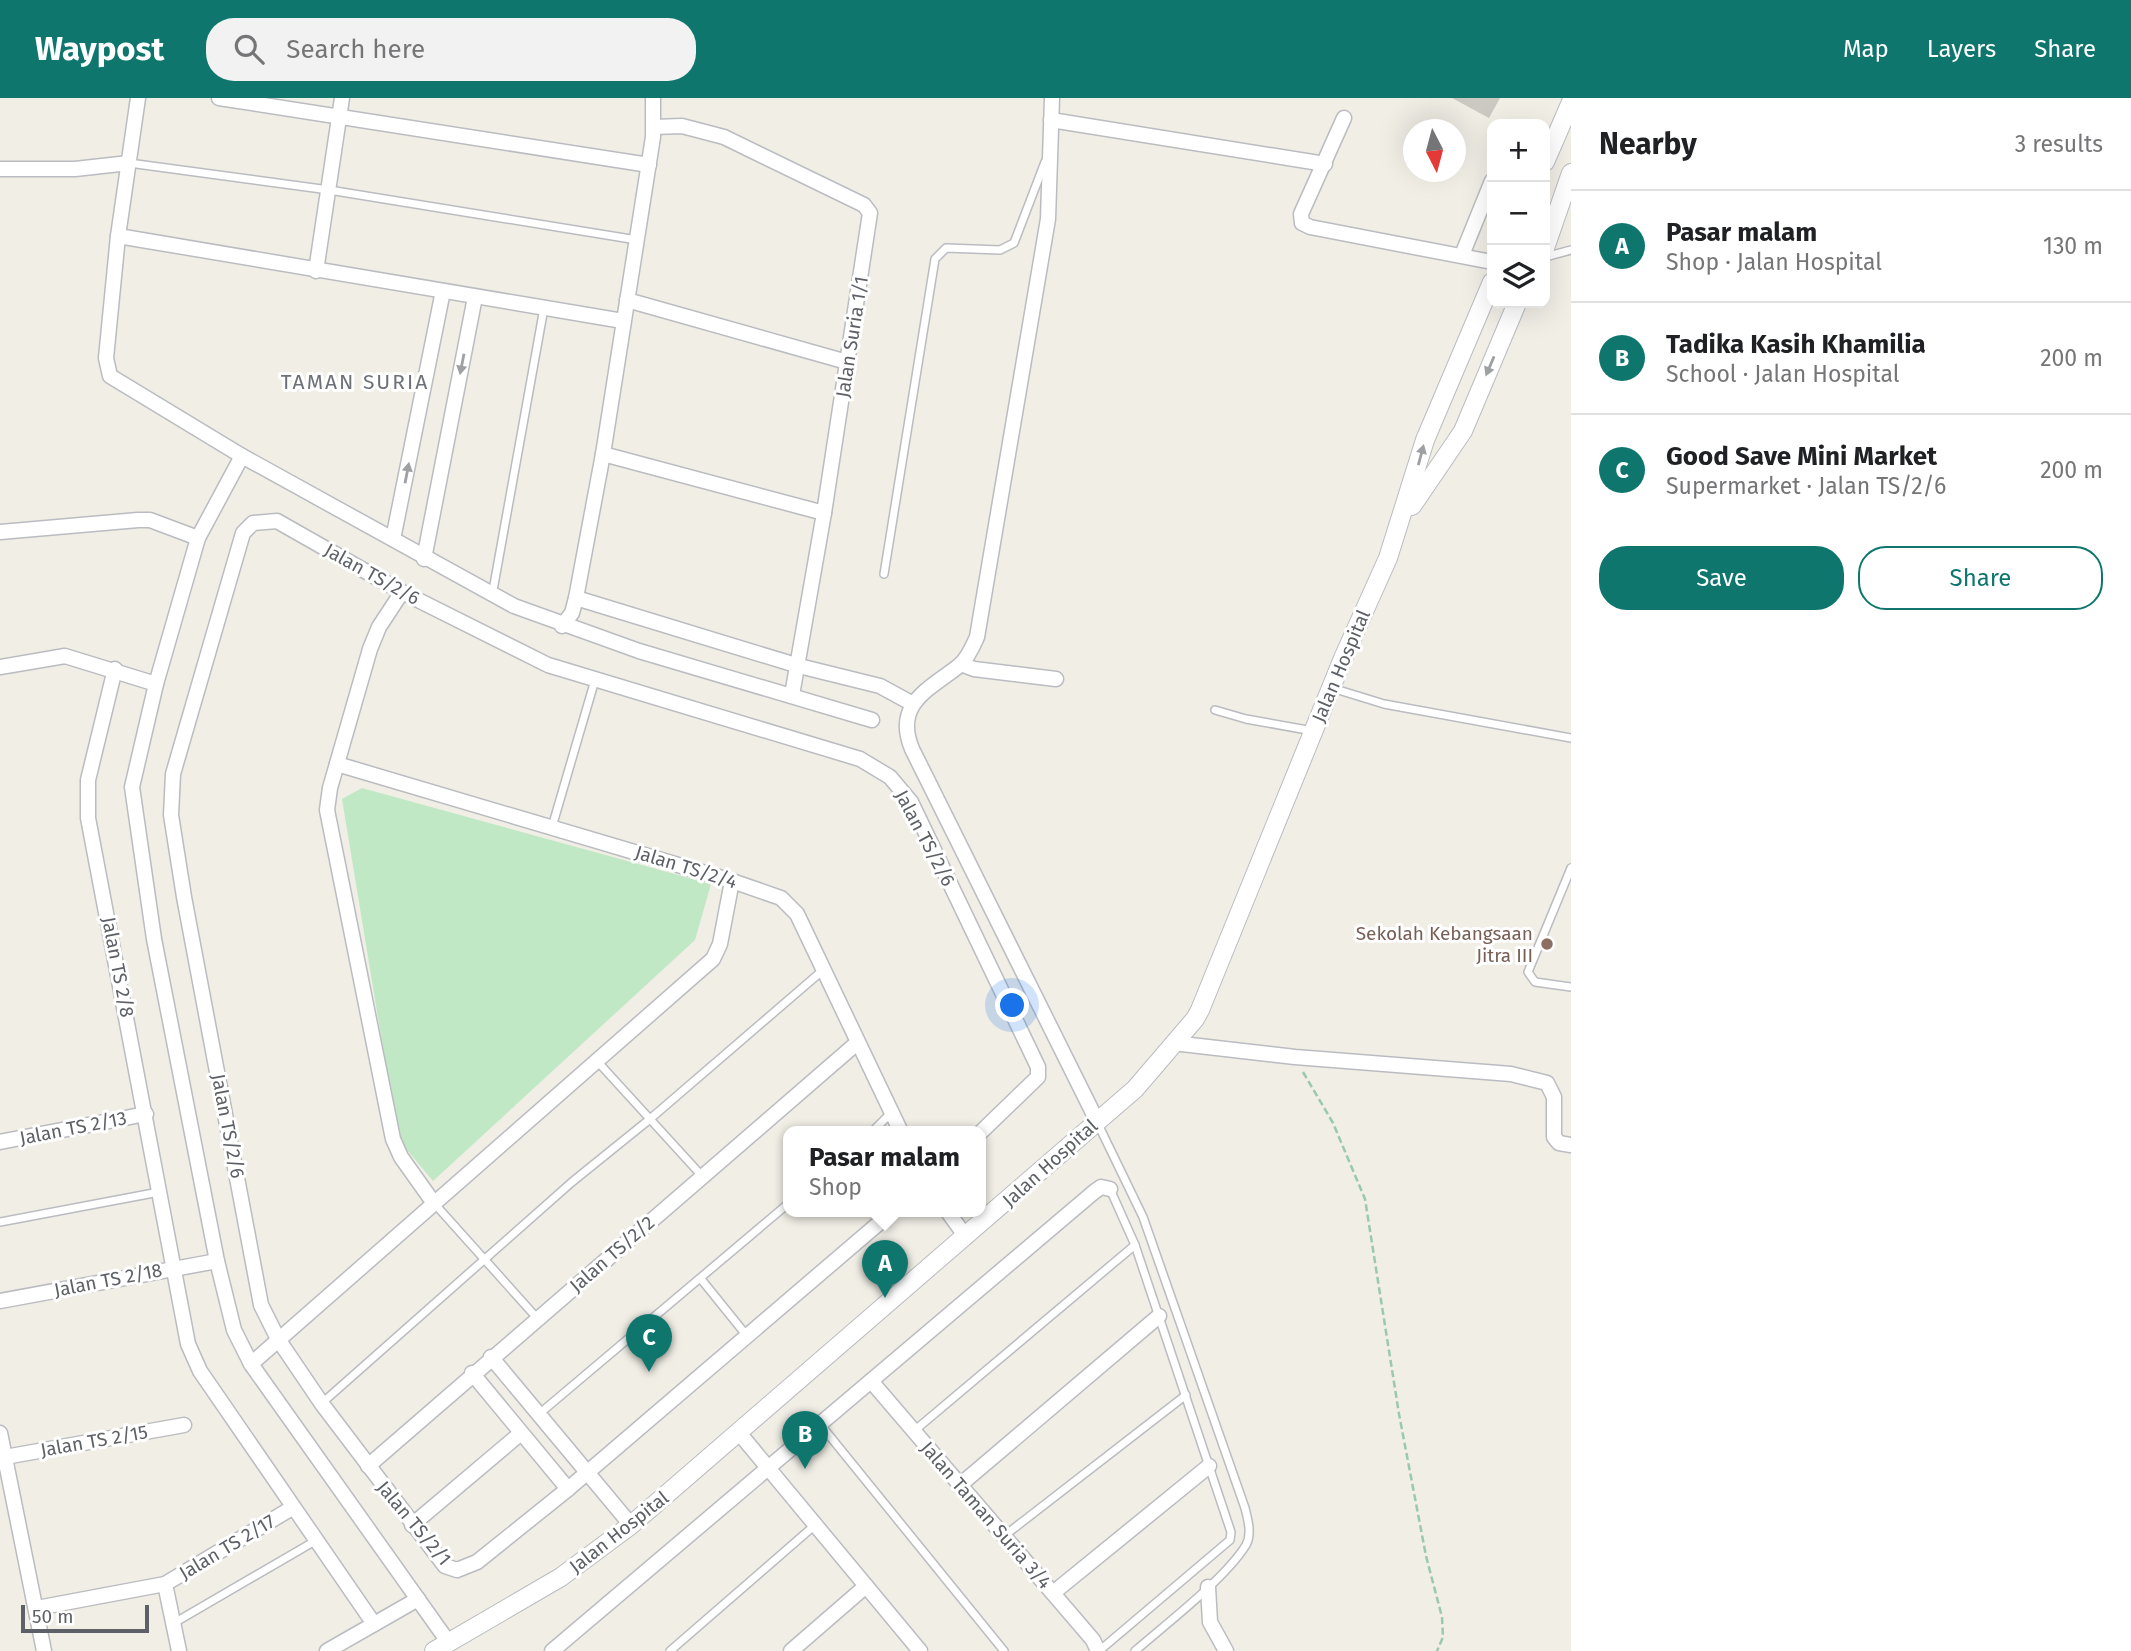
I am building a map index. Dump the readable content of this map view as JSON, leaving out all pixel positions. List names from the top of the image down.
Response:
{
  "streets": {
    "street": [
      "Jalan Suria 1/1",
      "Jalan TS/2/6",
      "Jalan Hospital",
      "Jalan TS/2/4",
      "Jalan TS 2/8",
      "Jalan TS 2/13",
      "Jalan TS/2/2",
      "Jalan TS 2/18",
      "Jalan TS 2/15",
      "Jalan Taman Suria 3/4",
      "Jalan TS/2/1",
      "Jalan TS 2/17"
    ]
  },
  "crossings": [
    ["Jalan TS/2/6", "Jalan TS/2/1"],
    ["Jalan TS/2/4", "Jalan TS/2/2"],
    ["Jalan TS 2/8", "Jalan TS 2/13"],
    ["Jalan TS 2/8", "Jalan TS 2/18"],
    ["Jalan TS 2/8", "Jalan TS 2/17"],
    ["Jalan TS/2/2", "Jalan TS/2/1"]
  ],
  "districts": ["TAMAN SURIA"],
  "places": ["Sekolah Kebangsaan Jitra III"],
  "scale_bar": "50 m",
  "north": "bottom",
  "page": {
    "header": "Waypost",
    "search": "Search here",
    "nav": ["Map", "Layers", "Share"],
    "heading": ["Nearby", "3 results"],
    "map_buttons": ["+", "−"],
    "list": [
      {
        "mark": "A",
        "name": "Pasar malam",
        "note": "Shop · Jalan Hospital",
        "value": "130 m"
      },
      {
        "mark": "B",
        "name": "Tadika Kasih Khamilia",
        "note": "School · Jalan Hospital",
        "value": "200 m"
      },
      {
        "mark": "C",
        "name": "Good Save Mini Market",
        "note": "Supermarket · Jalan TS/2/6",
        "value": "200 m"
      }
    ],
    "buttons": ["Save", "Share"],
    "popup": ["Pasar malam", "Shop"],
    "pins": ["A", "C", "B"],
    "scale": "50 m"
  }
}
